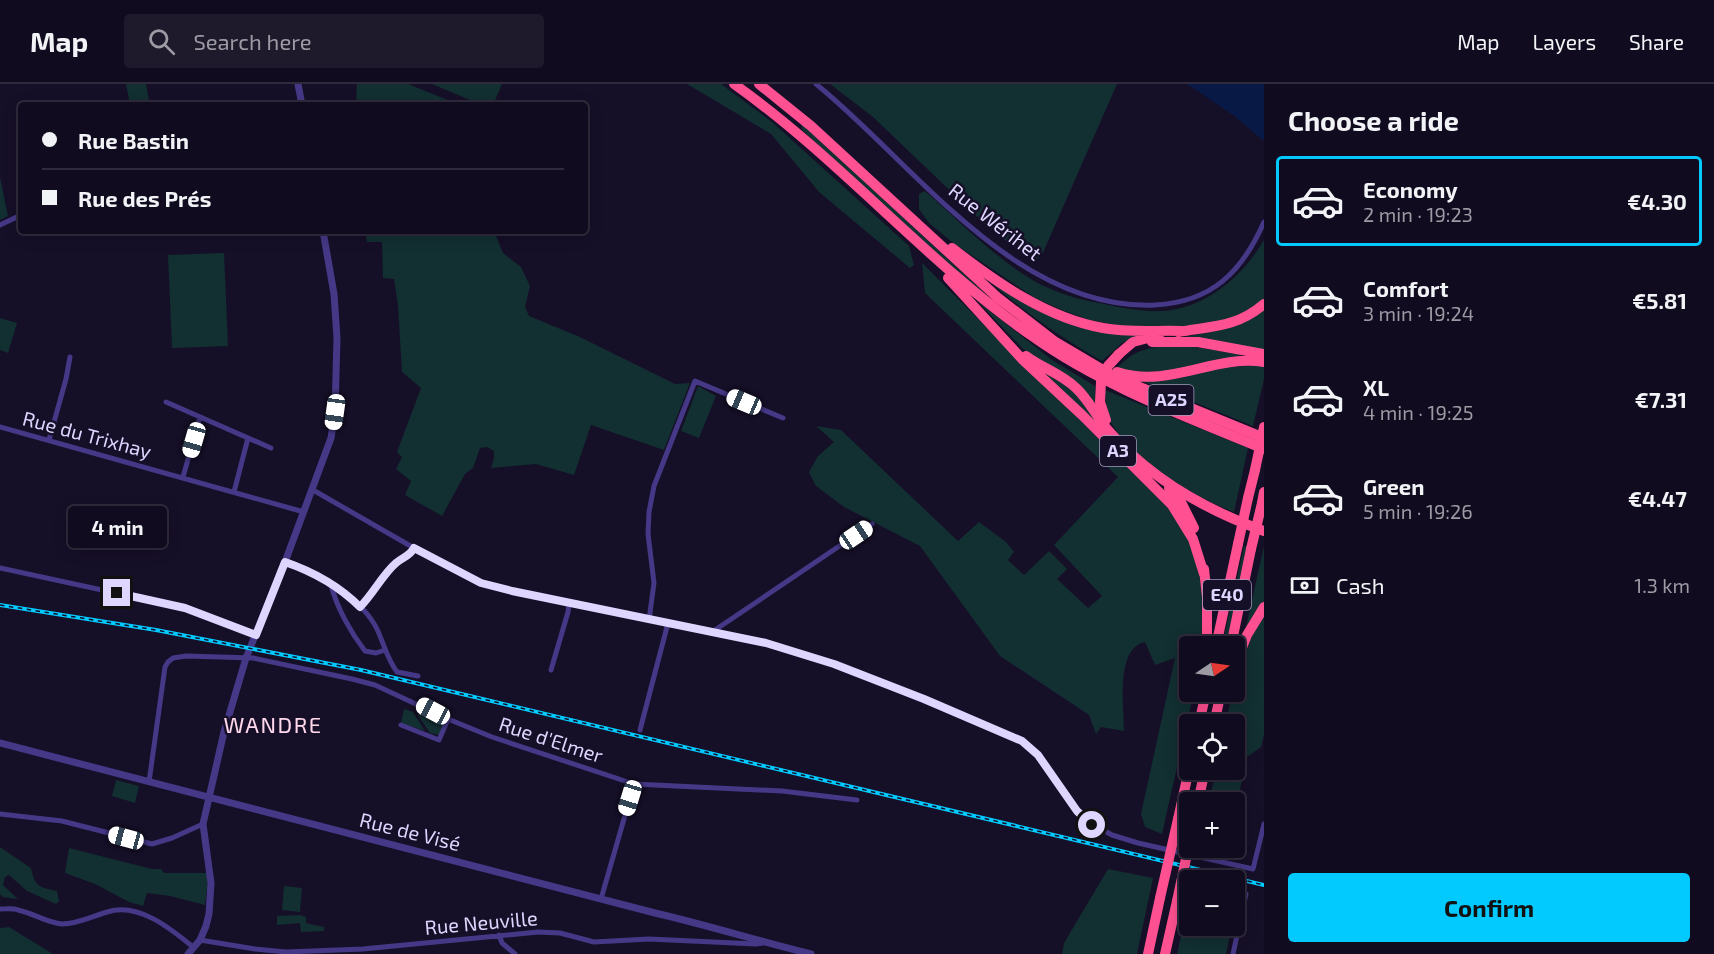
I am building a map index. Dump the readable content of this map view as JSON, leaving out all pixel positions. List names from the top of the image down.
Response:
{
  "streets": {
    "highway": ["A25", "A3", "E40"],
    "street": [
      "Rue Wérihet",
      "Rue du Trixhay",
      "Rue d'Elmer",
      "Rue de Visé",
      "Rue Neuville"
    ]
  },
  "crossings": [
    ["A25", "A3"],
    ["Rue d'Elmer", "Rue de Visé"],
    ["Rue de Visé", "Rue Neuville"]
  ],
  "districts": ["WANDRE"],
  "north": "right",
  "page": {
    "header": "Map",
    "search": "Search here",
    "nav": ["Map", "Layers", "Share"],
    "heading": "Choose a ride",
    "banner": ["Rue Bastin", "Rue des Prés"],
    "list": [
      {
        "name": "Economy",
        "note": "2 min · 19:23",
        "value": "€4.30"
      },
      {
        "name": "Comfort",
        "note": "3 min · 19:24",
        "value": "€5.81"
      },
      {
        "name": "XL",
        "note": "4 min · 19:25",
        "value": "€7.31"
      },
      {
        "name": "Green",
        "note": "5 min · 19:26",
        "value": "€4.47"
      }
    ],
    "bubble": "4 min",
    "pay": ["Cash", "1.3 km"],
    "map_buttons": ["+", "−"],
    "buttons": "Confirm"
  }
}
